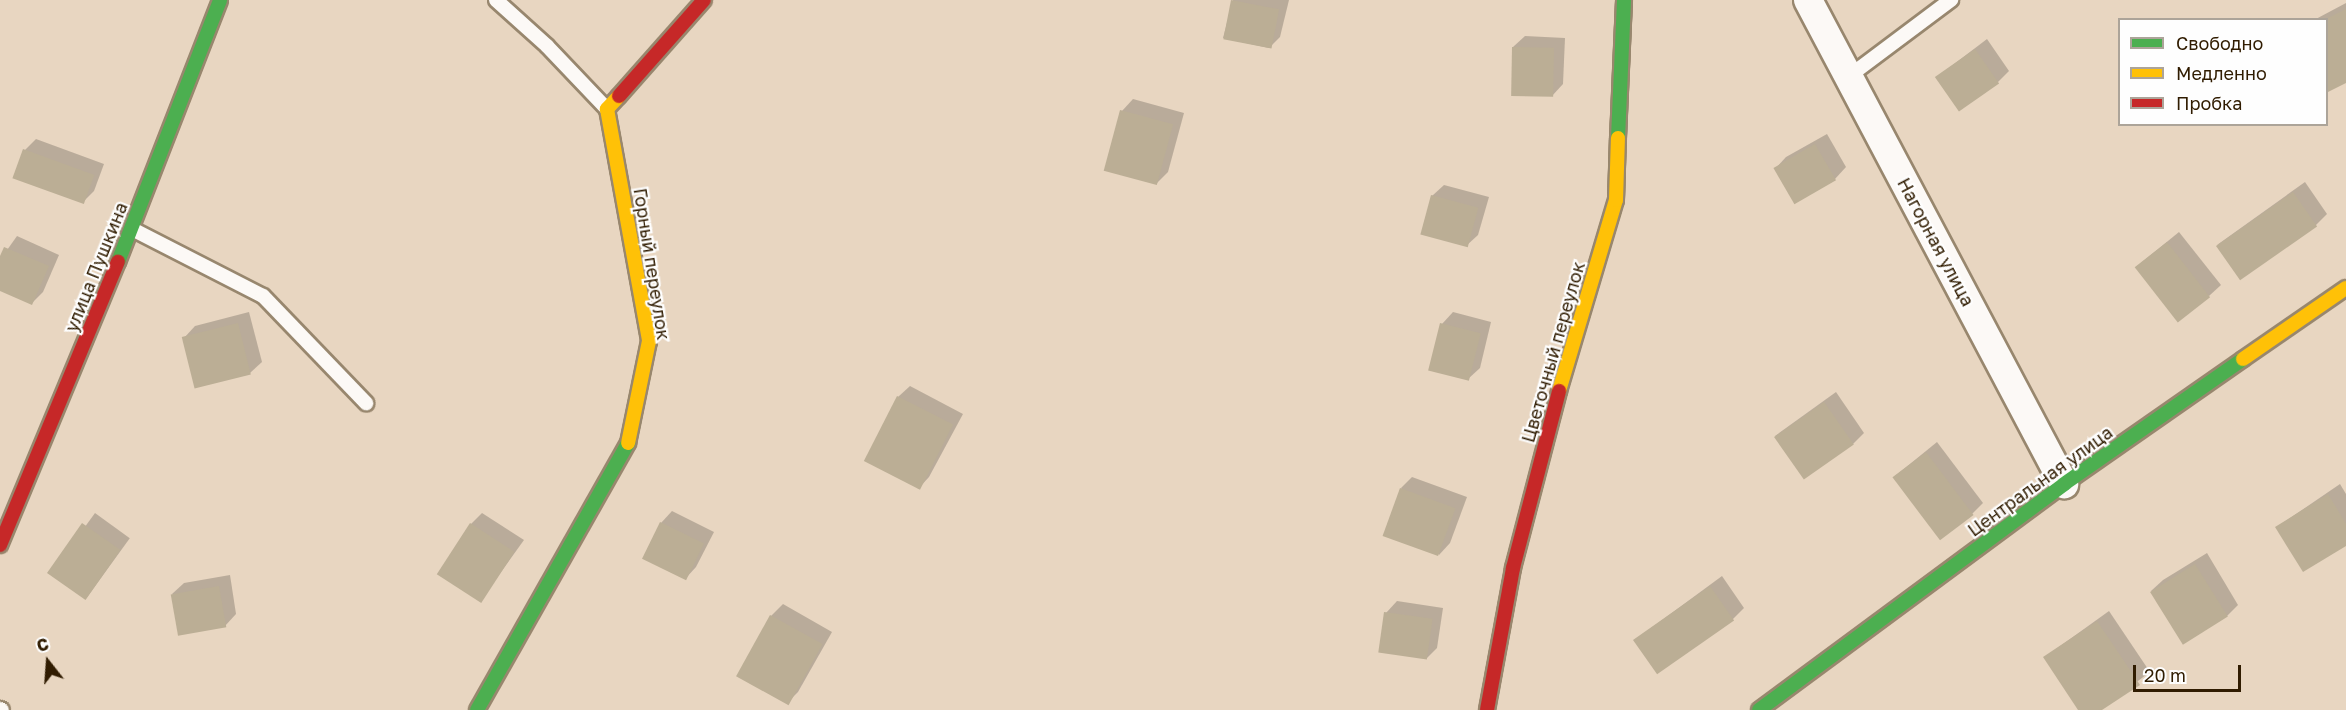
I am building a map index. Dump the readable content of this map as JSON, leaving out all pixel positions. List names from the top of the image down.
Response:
{
  "streets": {
    "street": [
      "Нагорная улица",
      "Горный переулок",
      "улица Пушкина",
      "Цветочный переулок",
      "Центральная улица"
    ]
  },
  "crossings": [
    ["Нагорная улица", "Центральная улица"]
  ],
  "legend": ["Свободно", "Медленно", "Пробка"],
  "scale_bar": "20 m",
  "north": "top"
}
